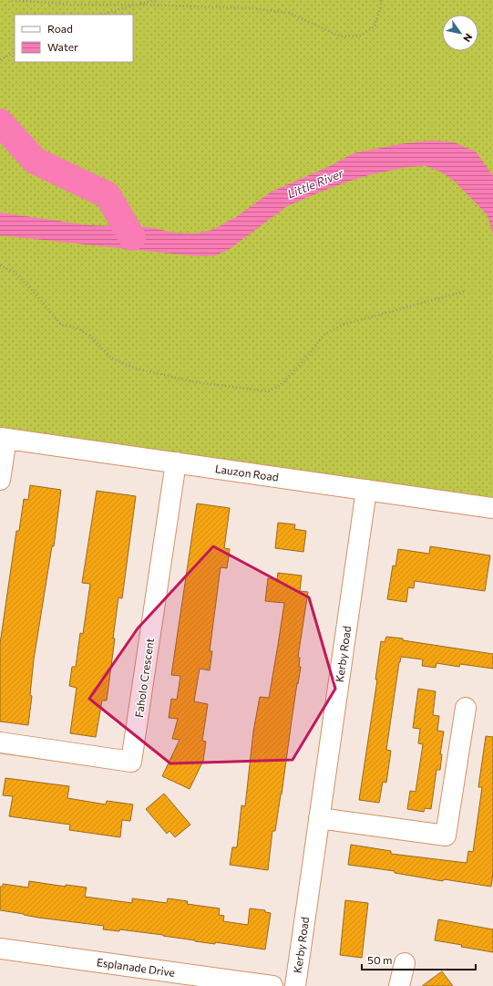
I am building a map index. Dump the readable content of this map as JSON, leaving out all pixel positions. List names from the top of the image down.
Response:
{
  "streets": {
    "street": [
      "Lauzon Road",
      "Kerby Road",
      "Faholo Crescent",
      "Esplanade Drive"
    ]
  },
  "crossings": [
    ["Lauzon Road", "Kerby Road"],
    ["Lauzon Road", "Faholo Crescent"]
  ],
  "water": ["Little River"],
  "legend": ["Road", "Water"],
  "scale_bar": "50 m",
  "north": "bottom right"
}
